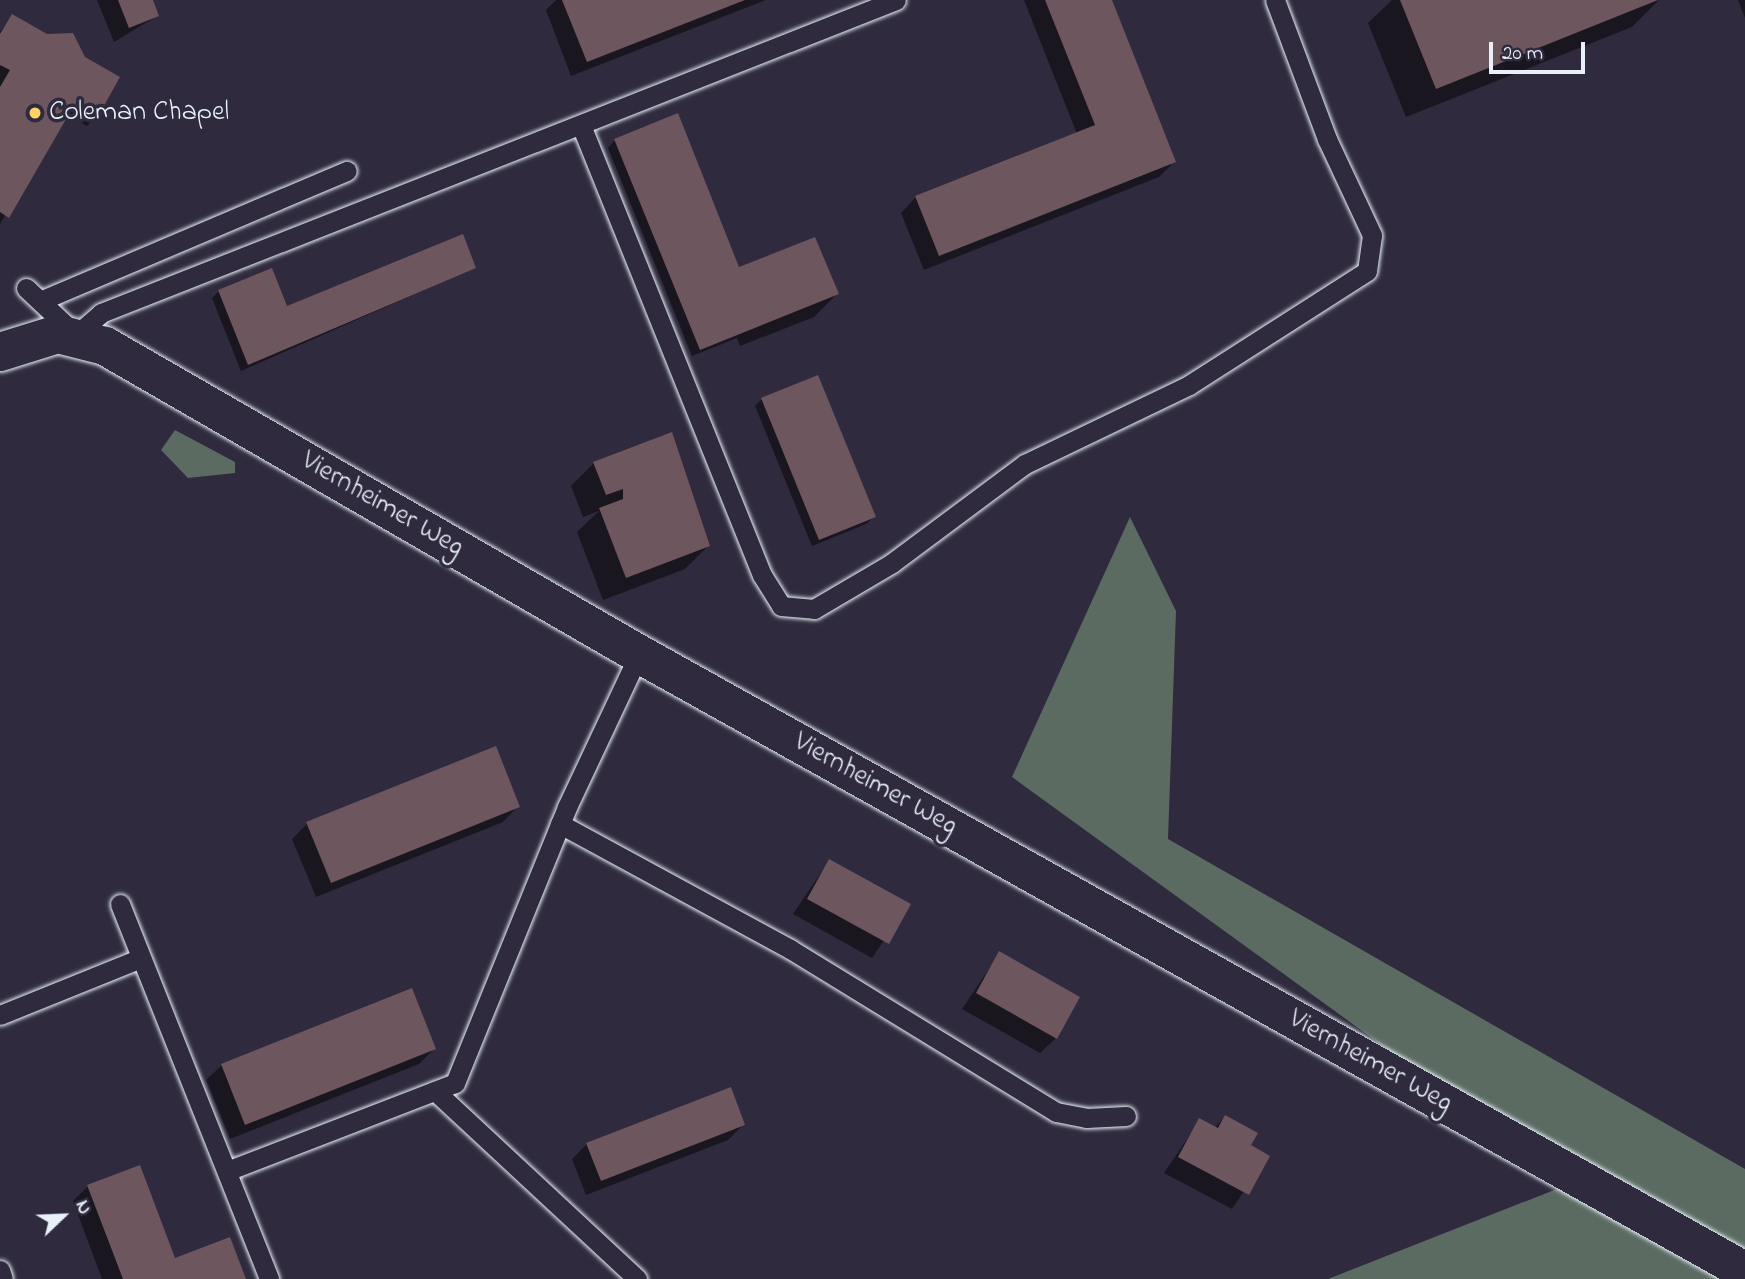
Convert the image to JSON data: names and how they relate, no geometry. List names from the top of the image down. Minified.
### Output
{"streets":{"street":["Viernheimer Weg"]},"places":["Coleman Chapel"],"scale_bar":"20 m","north":"top right"}
